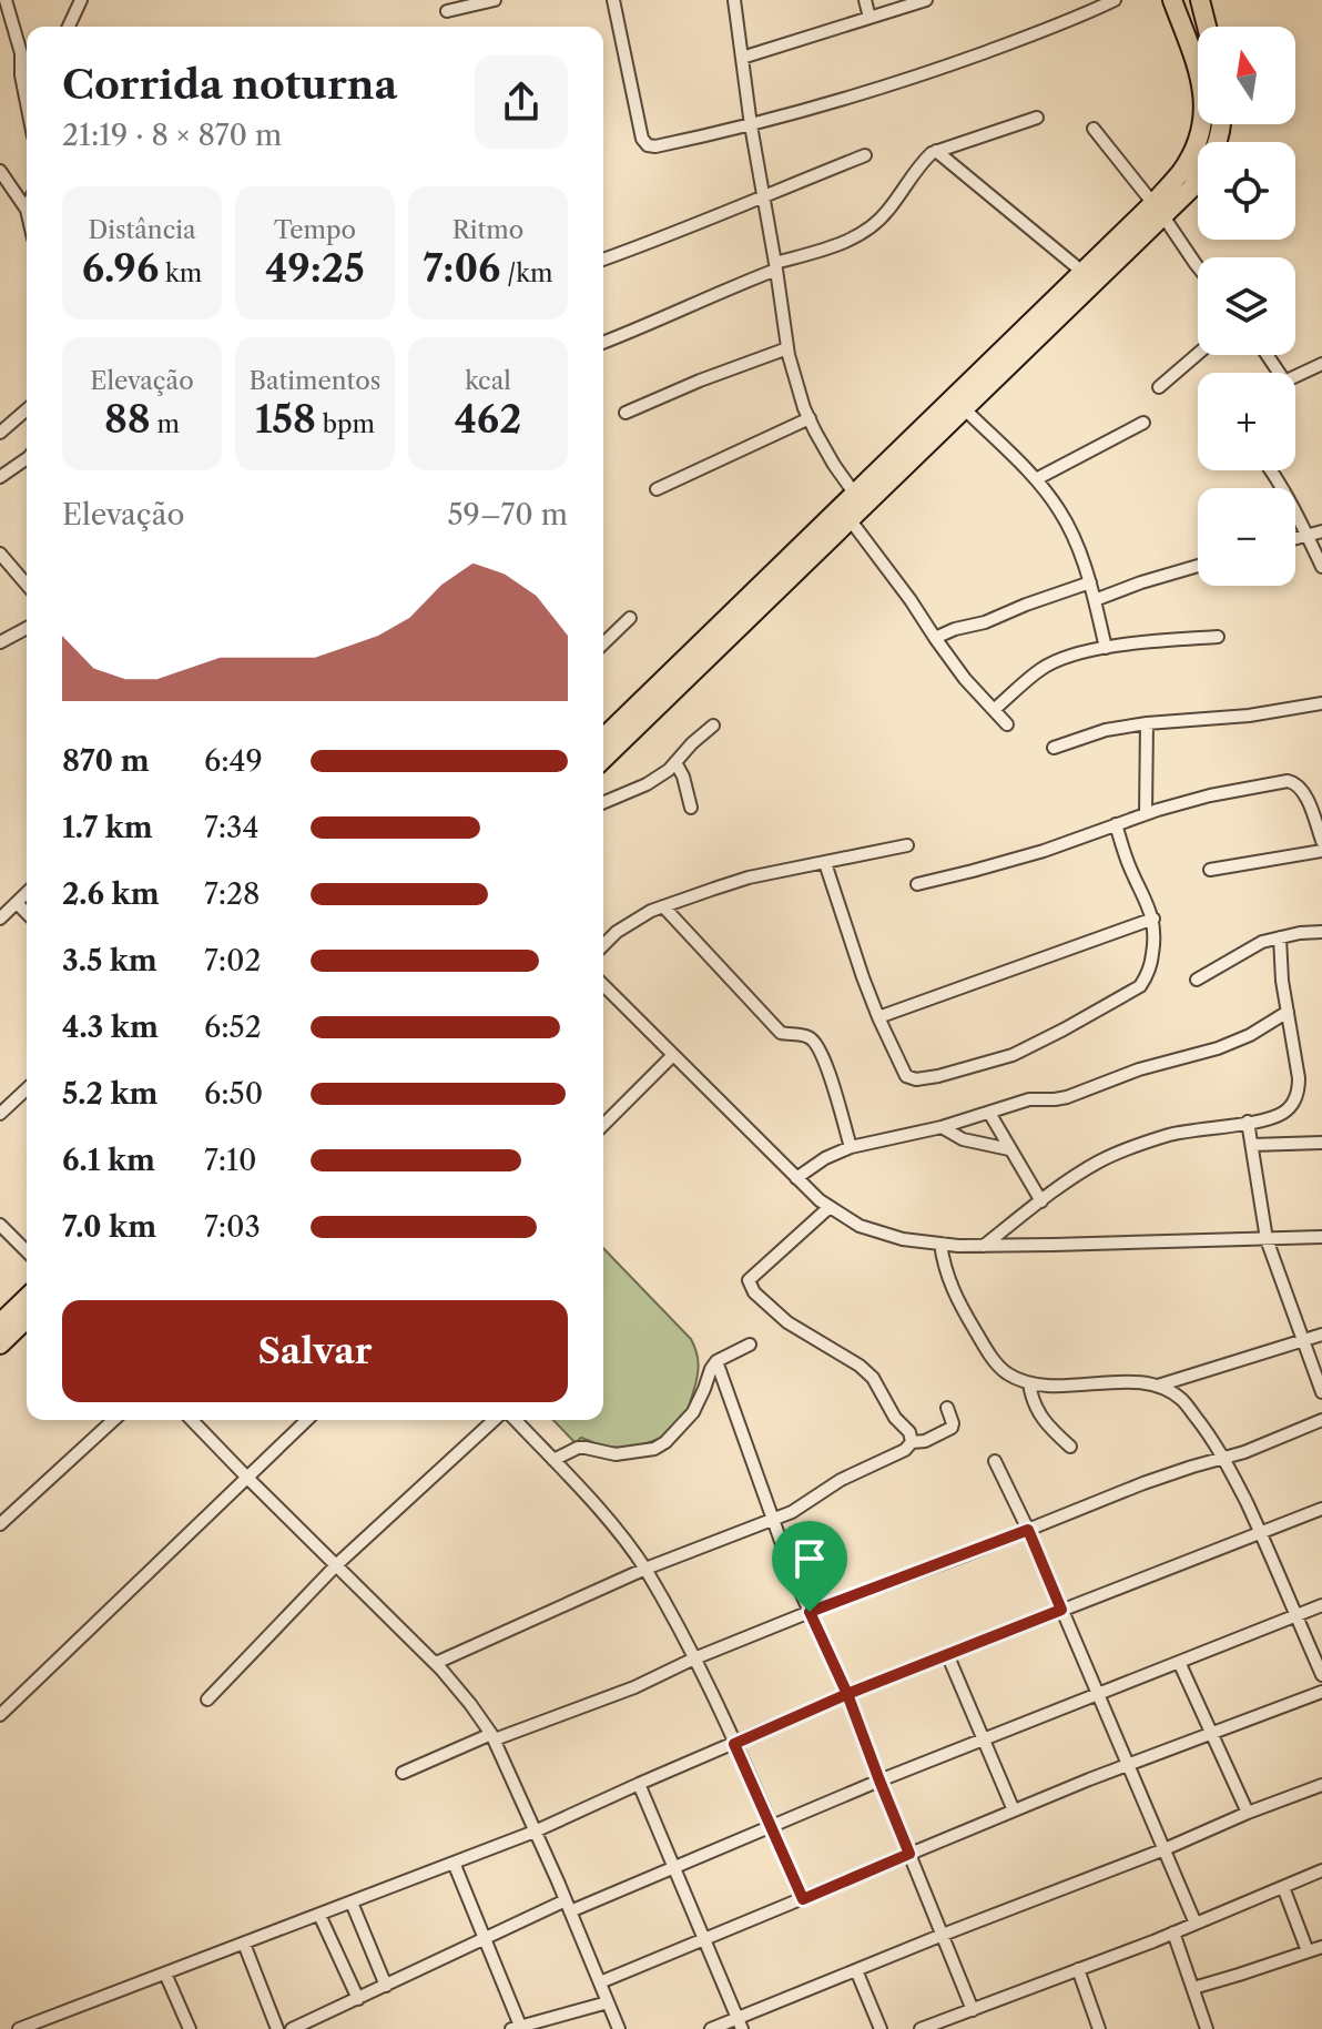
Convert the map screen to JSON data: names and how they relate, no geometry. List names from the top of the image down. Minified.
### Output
{"north":"top","page":{"map_buttons":["+","−"],"heading":["Corrida noturna","21:19 · 8 × 870 m"],"stats":[["Distância","6.96 km"],["Tempo","49:25"],["Ritmo","7:06 /km"],["Elevação","88 m"],["Batimentos","158 bpm"],["kcal","462"]],"chart":["Elevação","59–70 m"],"list":[{"name":"870 m","note":"6:49"},{"name":"1.7 km","note":"7:34"},{"name":"2.6 km","note":"7:28"},{"name":"3.5 km","note":"7:02"},{"name":"4.3 km","note":"6:52"},{"name":"5.2 km","note":"6:50"},{"name":"6.1 km","note":"7:10"},{"name":"7.0 km","note":"7:03"}],"buttons":"Salvar"}}
